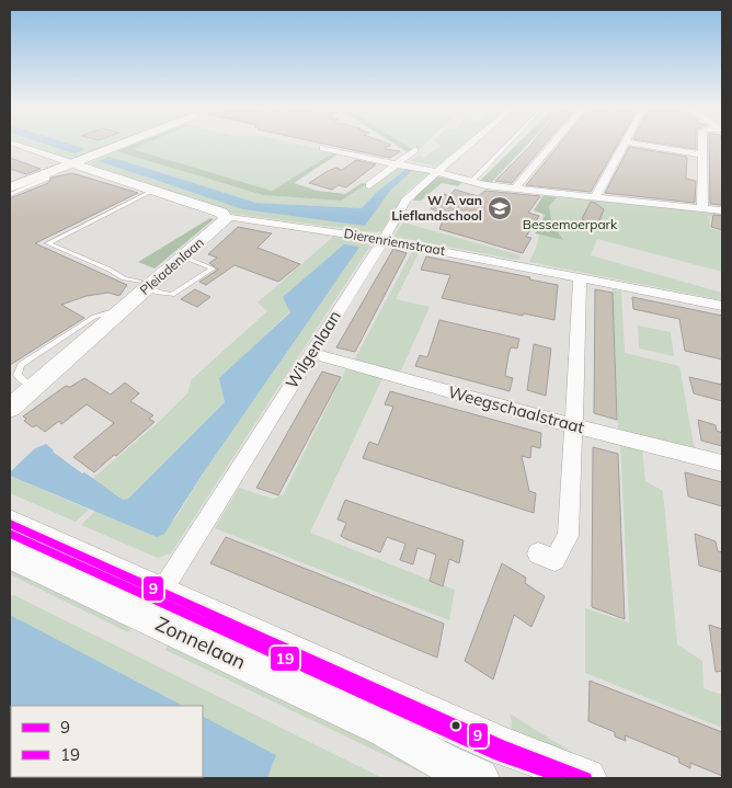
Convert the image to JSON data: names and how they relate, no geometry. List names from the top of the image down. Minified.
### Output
{"streets":{"street":["Dierenriemstraat","Pleiadenlaan","Wilgenlaan","Weegschaalstraat","Zonnelaan"]},"crossings":[["Dierenriemstraat","Pleiadenlaan"],["Dierenriemstraat","Wilgenlaan"],["Wilgenlaan","Weegschaalstraat"],["Wilgenlaan","Zonnelaan"]],"parks":["Bessemoerpark"],"places":{"school or university":["W A van Lieflandschool"]},"lines":["transit line 9","transit line 19"],"legend":["9","19"]}
